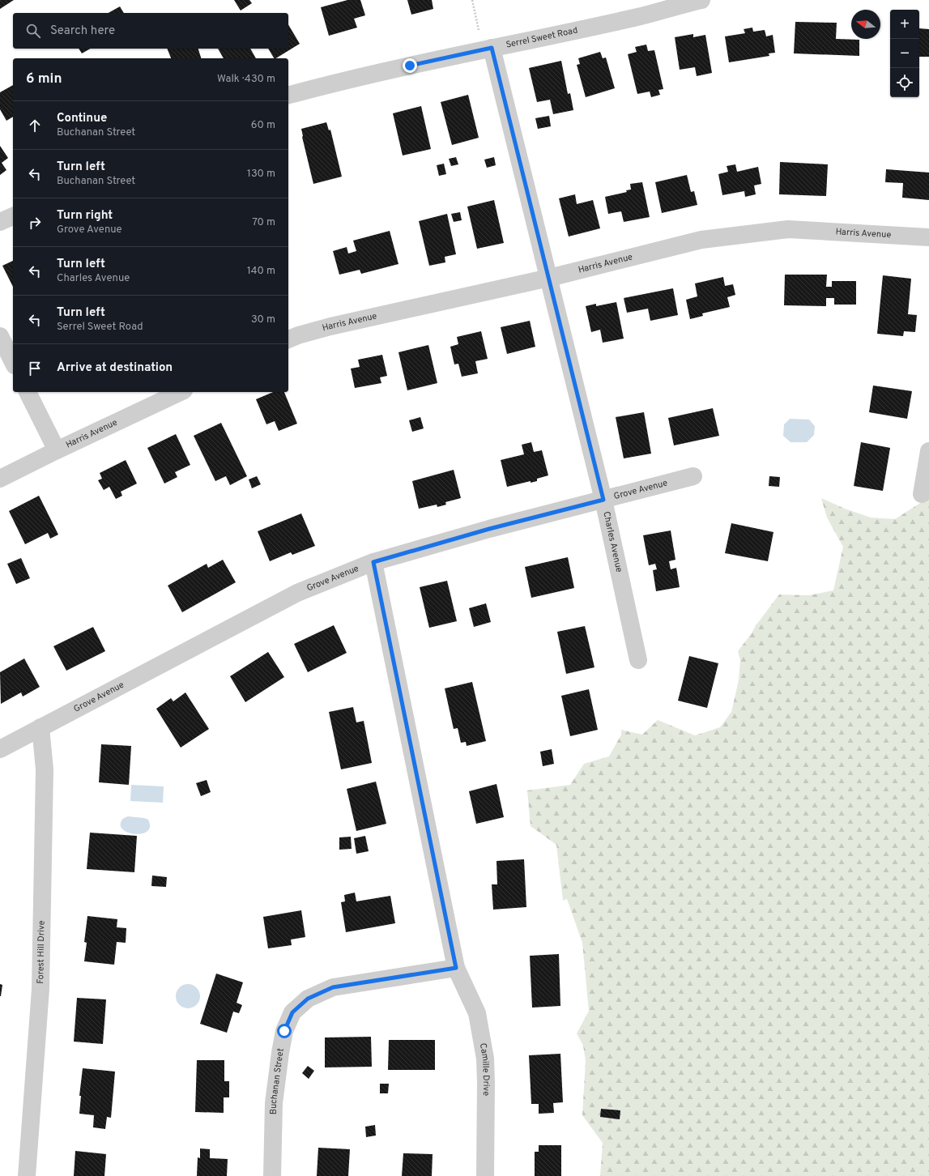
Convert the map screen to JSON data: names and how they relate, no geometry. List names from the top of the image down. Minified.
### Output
{"streets":{"street":["Serrel Sweet Road","Harris Avenue","Grove Avenue","Charles Avenue","Forest Hill Drive","Camille Drive","Buchanan Street"]},"crossings":[["Serrel Sweet Road","Charles Avenue"],["Harris Avenue","Charles Avenue"],["Grove Avenue","Charles Avenue"],["Grove Avenue","Forest Hill Drive"],["Camille Drive","Buchanan Street"]],"north":"left","page":{"map_buttons":["+","−"],"search":"Search here","heading":["6 min","Walk · 430 m"],"list":[["Continue","Buchanan Street","60 m"],["Turn left","Buchanan Street","130 m"],["Turn right","Grove Avenue","70 m"],["Turn left","Charles Avenue","140 m"],["Turn left","Serrel Sweet Road","30 m"],"Arrive at destination"]}}
